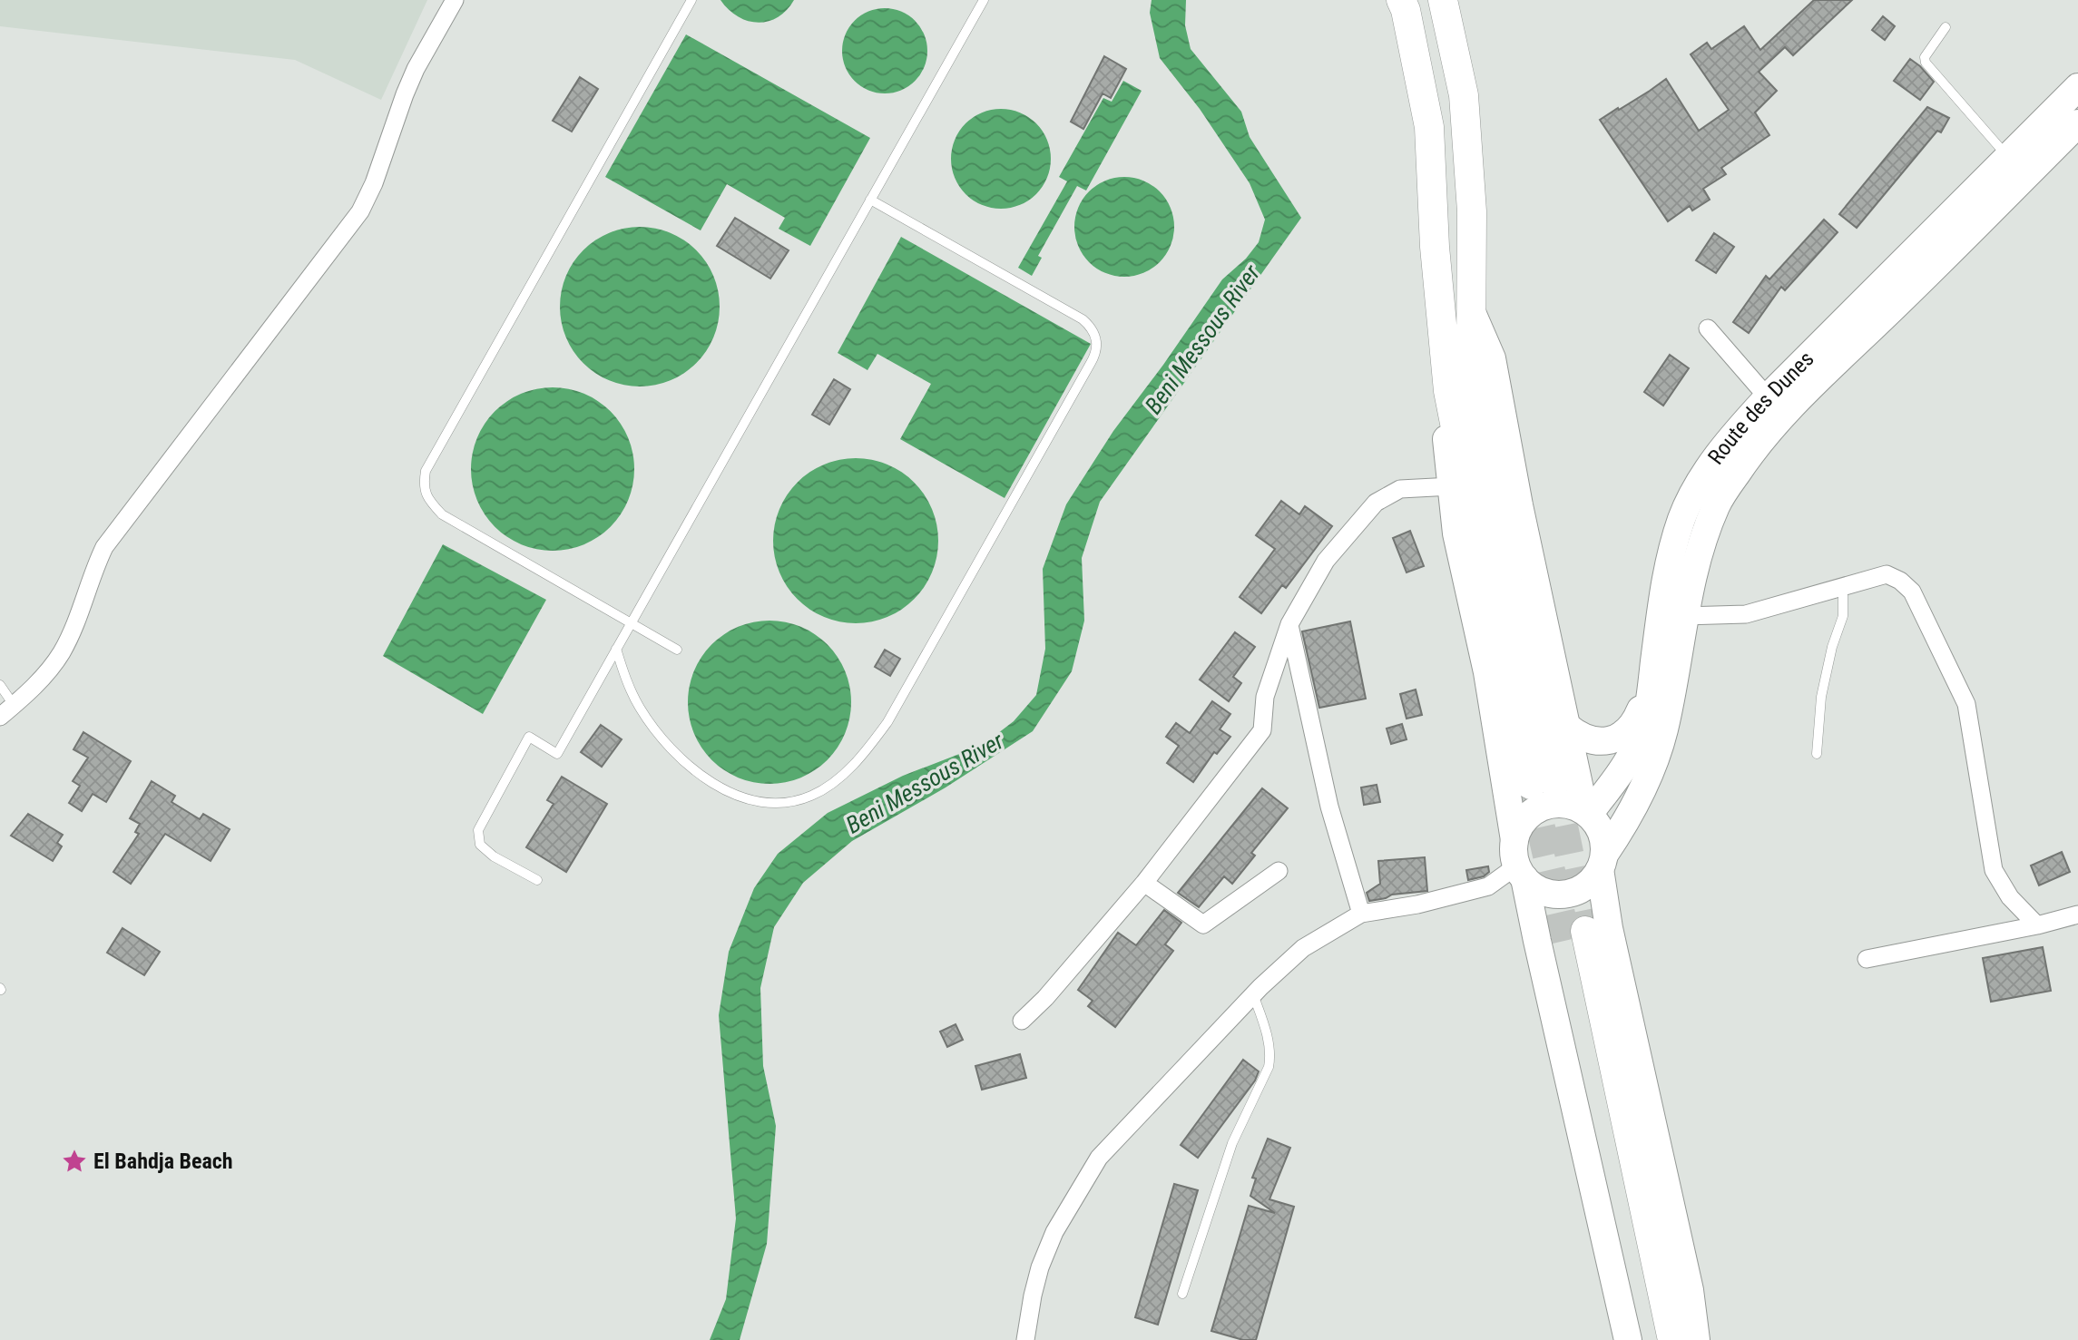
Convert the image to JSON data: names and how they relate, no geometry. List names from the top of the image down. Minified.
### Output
{"streets":{"main road":["Route des Dunes"]},"water":["Beni Messous River"],"places":{"place":["El Bahdja Beach"]}}
